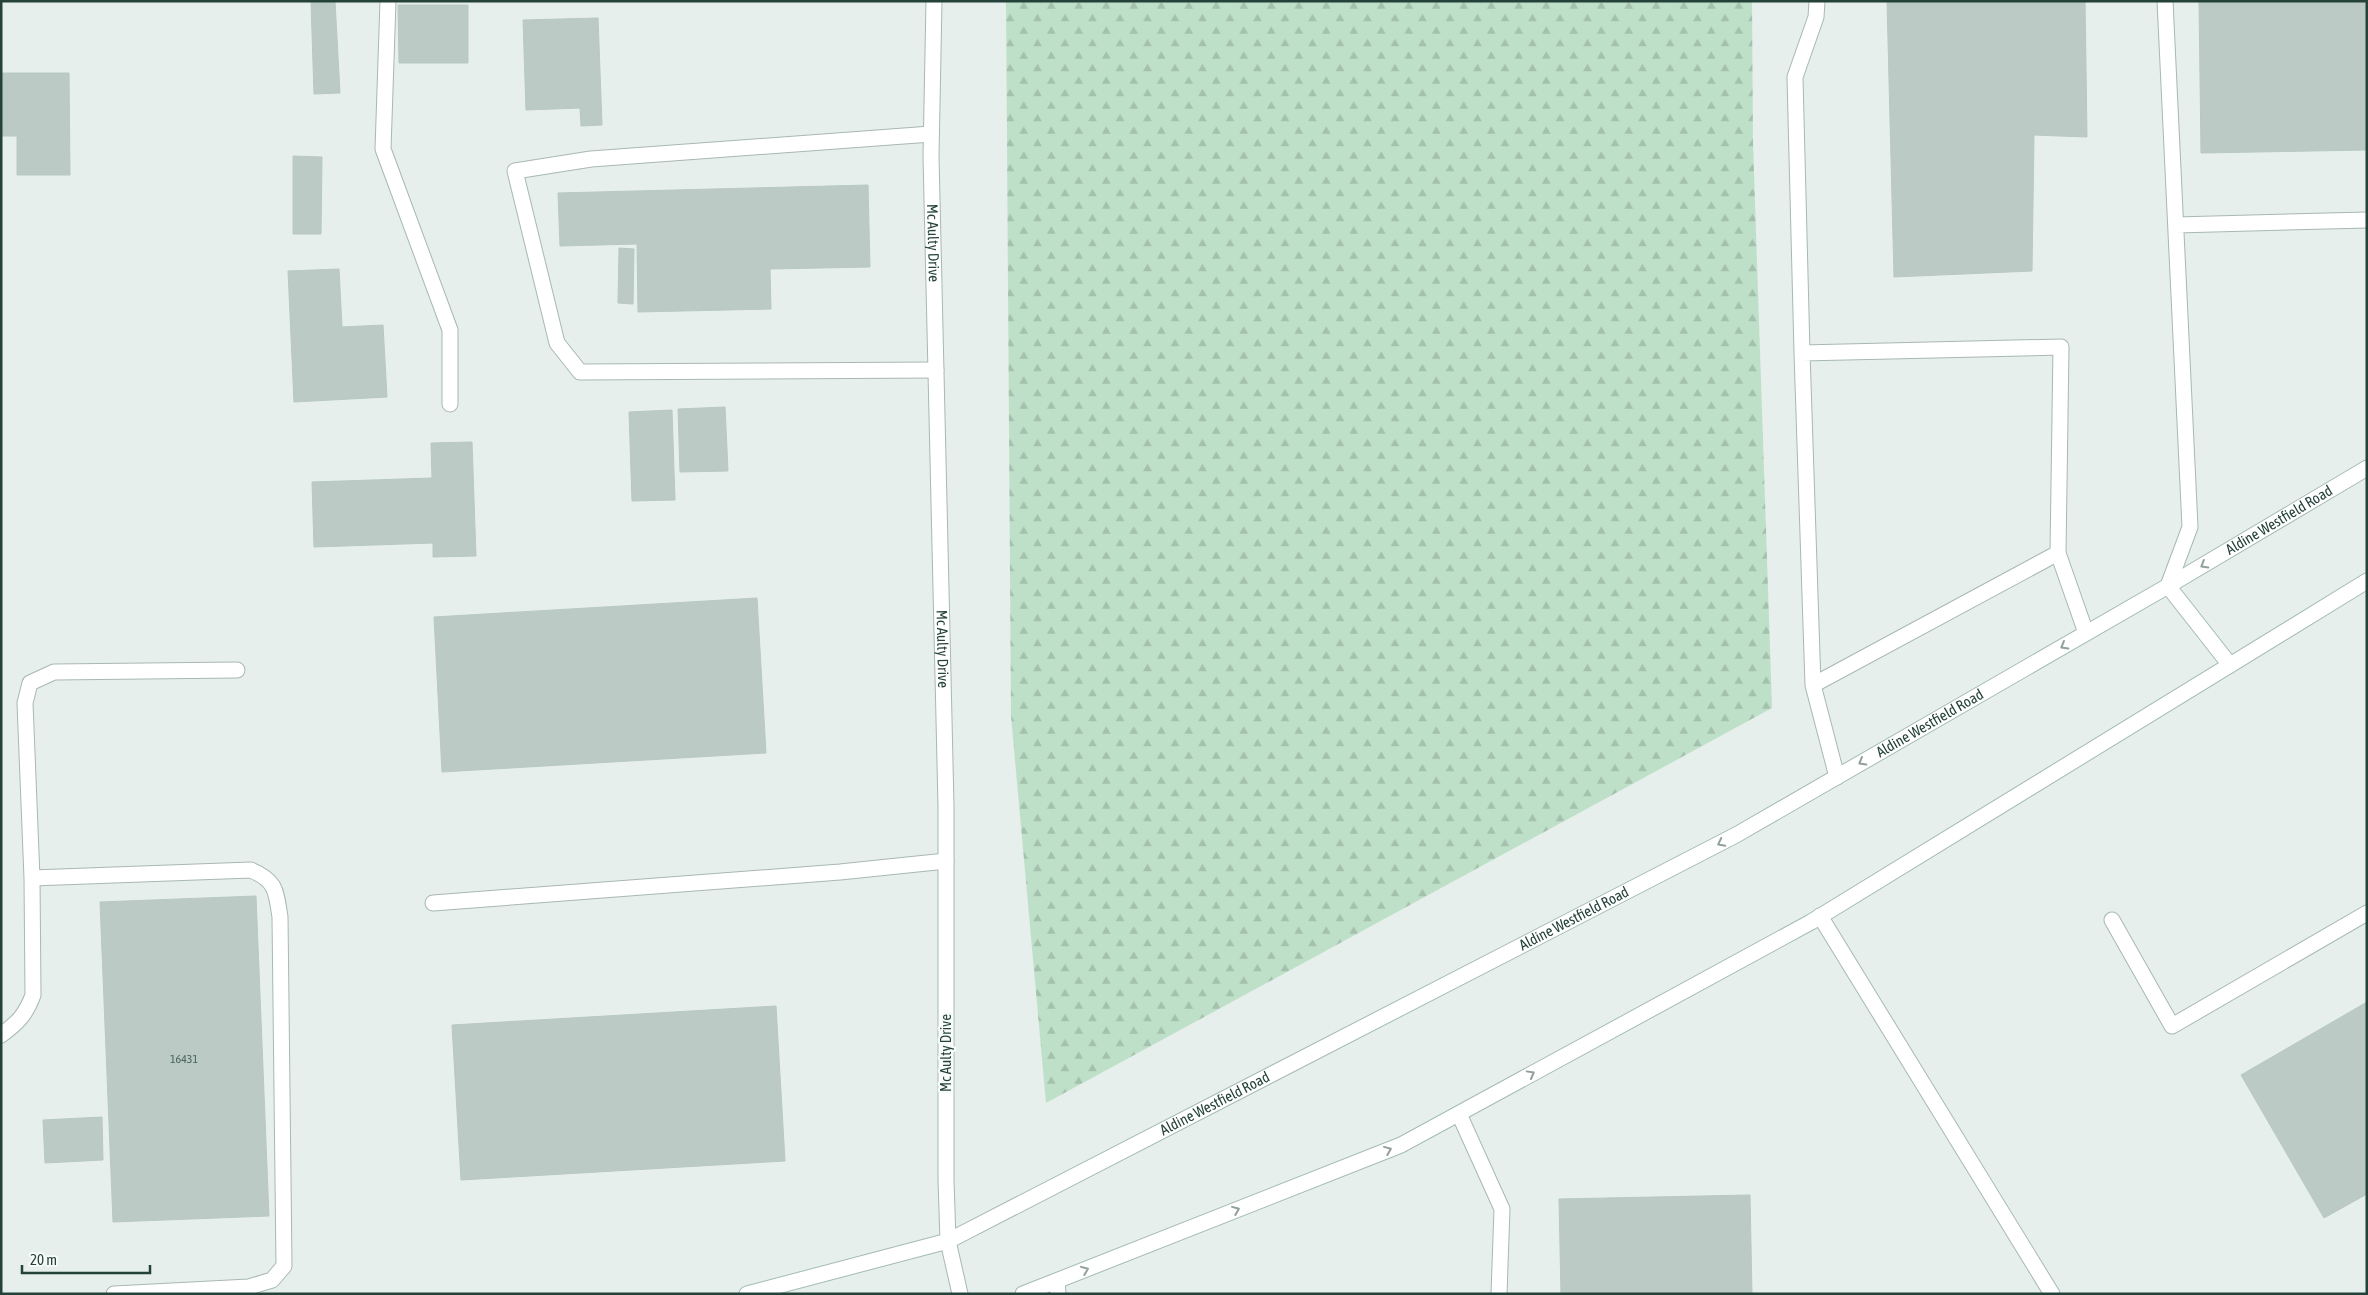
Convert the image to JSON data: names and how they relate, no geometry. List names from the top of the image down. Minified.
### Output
{"streets":{"main road":["Mc Aulty Drive","Aldine Westfield Road"]},"crossings":[["Mc Aulty Drive","Aldine Westfield Road"]],"house_numbers":["16431"],"scale_bar":"20 m"}
